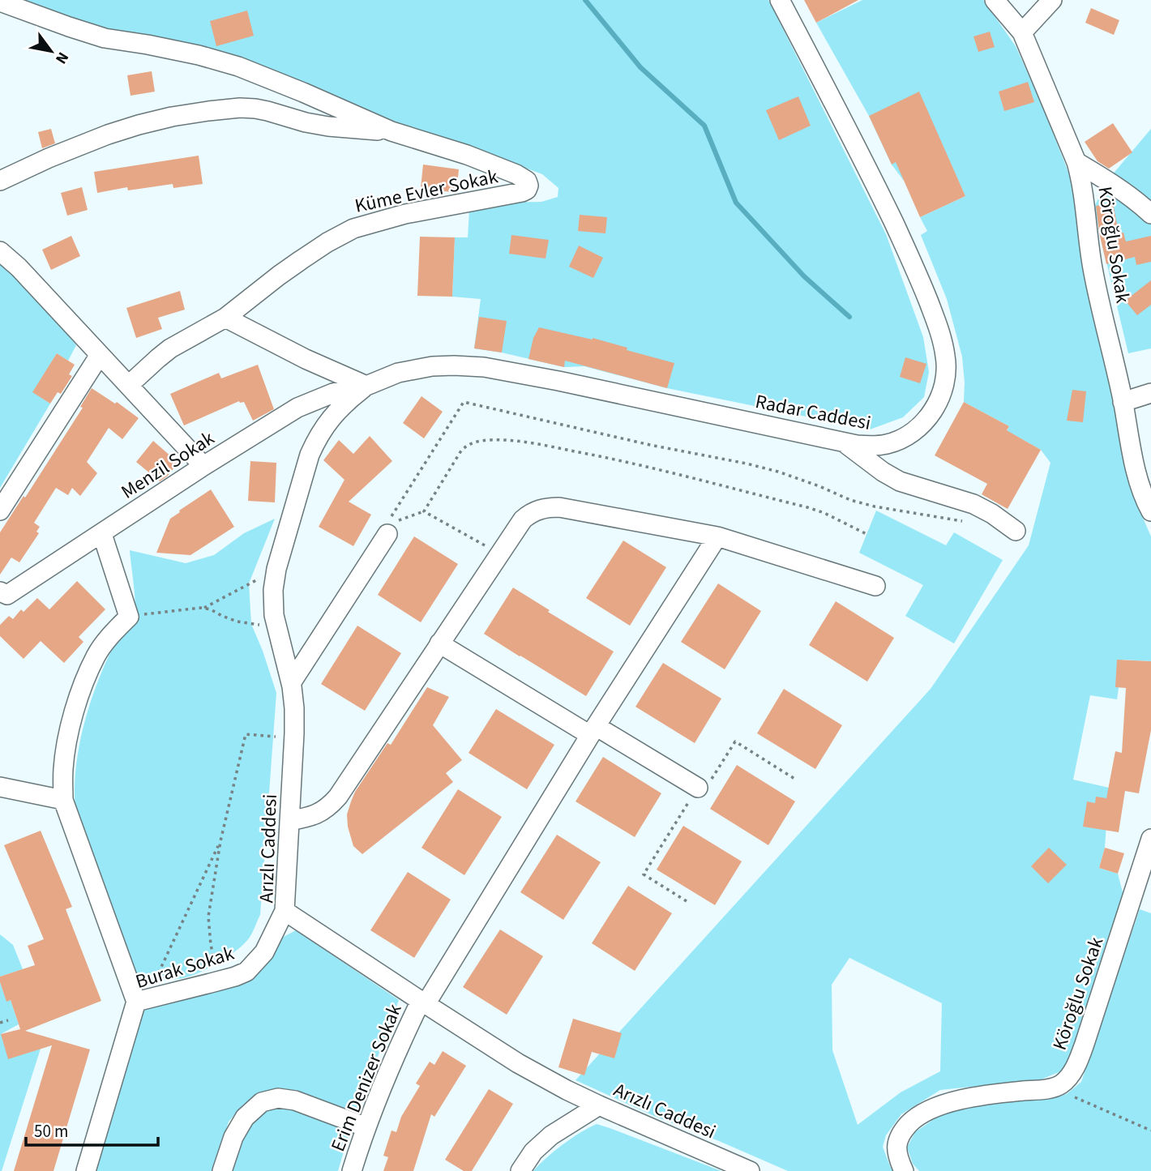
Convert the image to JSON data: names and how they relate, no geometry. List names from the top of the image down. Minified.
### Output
{"streets":{"street":["Küme Evler Sokak","Köroğlu Sokak","Radar Caddesi","Menzil Sokak","Arızlı Caddesi","Burak Sokak","Erim Denizer Sokak"]},"crossings":[["Radar Caddesi","Menzil Sokak"],["Radar Caddesi","Arızlı Caddesi"],["Menzil Sokak","Arızlı Caddesi"],["Arızlı Caddesi","Burak Sokak"],["Arızlı Caddesi","Erim Denizer Sokak"]],"scale_bar":"50 m","north":"bottom right"}
